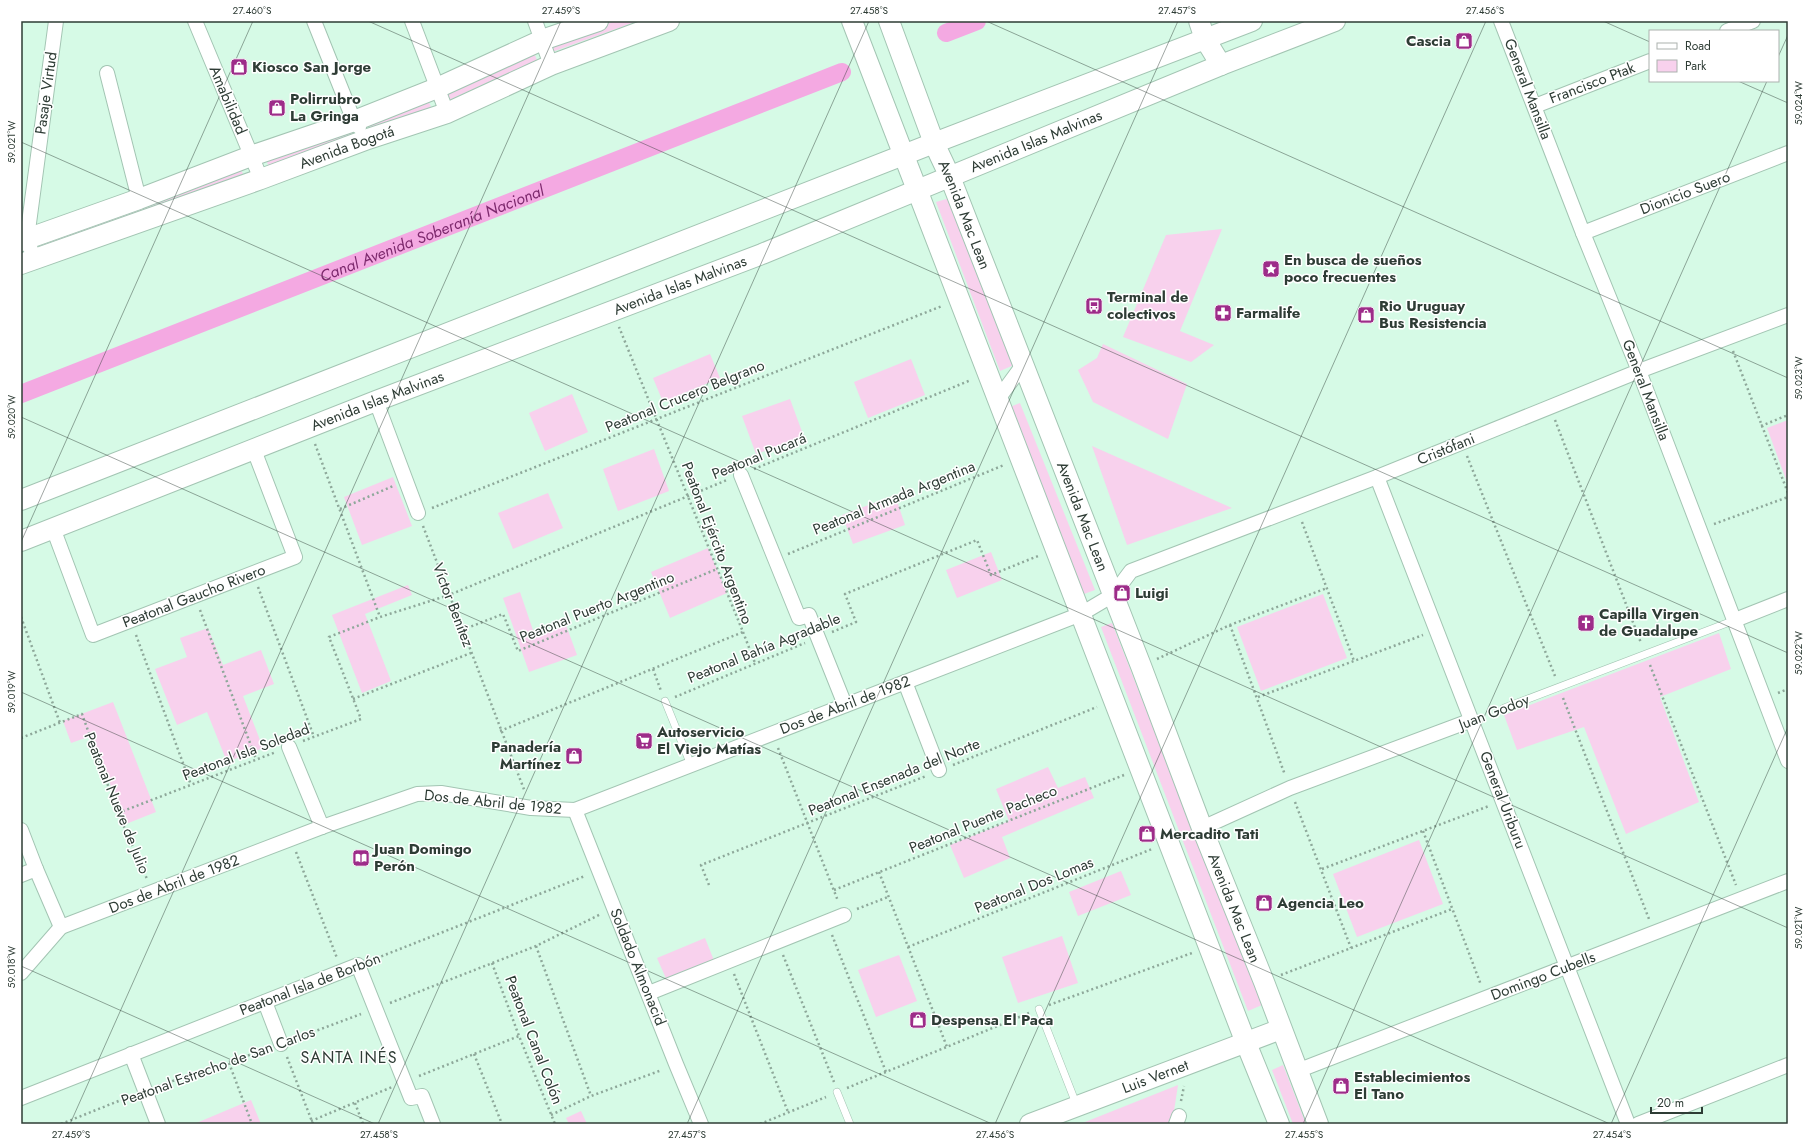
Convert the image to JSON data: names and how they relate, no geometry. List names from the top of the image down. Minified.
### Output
{"streets":{"main road":["Avenida Islas Malvinas","Avenida Bogotá","Avenida Mac Lean","Luis Vernet"],"street":["Francisco Ptak","General Mansilla","Pasaje Virtud","Amabilidad","Dionicio Suero","Cristófani","Peatonal Gaucho Rivero","Dos de Abril de 1982","Juan Godoy","General Uriburu","Soldado Almonacid","Domingo Cubells","Peatonal Isla de Borbón"],"path":["Peatonal Crucero Belgrano","Peatonal Pucará","Peatonal Armada Argentina","Peatonal Ejército Argentino","Víctor Benítez","Peatonal Puerto Argentino","Peatonal Bahía Agradable","Peatonal Isla Soledad","Peatonal Ensenada del Norte","Peatonal Nueve de Julio","Peatonal Puente Pacheco","Peatonal Dos Lomas","Peatonal Canal Colón","Peatonal Estrecho de San Carlos"]},"crossings":[["Francisco Ptak","General Mansilla"],["General Mansilla","Dionicio Suero"],["General Mansilla","Cristófani"],["General Mansilla","Juan Godoy"],["Pasaje Virtud","Avenida Bogotá"],["Amabilidad","Avenida Bogotá"],["Avenida Islas Malvinas","Avenida Mac Lean"],["Avenida Islas Malvinas","Peatonal Ejército Argentino"],["Avenida Islas Malvinas","Peatonal Gaucho Rivero"],["Avenida Mac Lean","Cristófani"],["Avenida Mac Lean","Dos de Abril de 1982"],["Avenida Mac Lean","Juan Godoy"],["Avenida Mac Lean","Domingo Cubells"],["Avenida Mac Lean","Luis Vernet"],["Peatonal Crucero Belgrano","Peatonal Ejército Argentino"],["Peatonal Crucero Belgrano","Víctor Benítez"],["Cristófani","Dos de Abril de 1982"],["Cristófani","General Uriburu"],["Peatonal Pucará","Peatonal Ejército Argentino"],["Peatonal Pucará","Víctor Benítez"],["Peatonal Pucará","Peatonal Isla Soledad"],["Peatonal Ejército Argentino","Víctor Benítez"],["Peatonal Ejército Argentino","Peatonal Puerto Argentino"],["Víctor Benítez","Peatonal Puerto Argentino"],["Víctor Benítez","Dos de Abril de 1982"],["Dos de Abril de 1982","Peatonal Nueve de Julio"],["Dos de Abril de 1982","Soldado Almonacid"],["Juan Godoy","General Uriburu"],["Peatonal Isla Soledad","Peatonal Nueve de Julio"],["General Uriburu","Domingo Cubells"],["Soldado Almonacid","Peatonal Isla de Borbón"],["Soldado Almonacid","Peatonal Estrecho de San Carlos"],["Peatonal Canal Colón","Peatonal Estrecho de San Carlos"]],"districts":["SANTA INÉS"],"water":["Canal Avenida Soberanía Nacional"],"places":{"shop":["Cascia","Kiosco San Jorge","Polirrubro La Gringa","Rio Uruguay Bus Resistencia","Luigi","Panadería Martínez","Mercadito Tati","Agencia Leo","Despensa El Paca","Establecimientos El Tano"],"place":["En busca de sueños poco frecuentes"],"bus stop":["Terminal de colectivos"],"pharmacy":["Farmalife"],"church":["Capilla Virgen de Guadalupe"],"supermarket":["Autoservicio El Viejo Matías"],"library":["Juan Domingo Perón"]},"legend":["Road","Park"],"scale_bar":"20 m","coordinates":["27.460°S","27.459°S","27.458°S","27.457°S","27.456°S","59.024°W","59.021°W","59.023°W","59.020°W","59.022°W","59.019°W","59.018°W","27.455°S","27.454°S"]}
